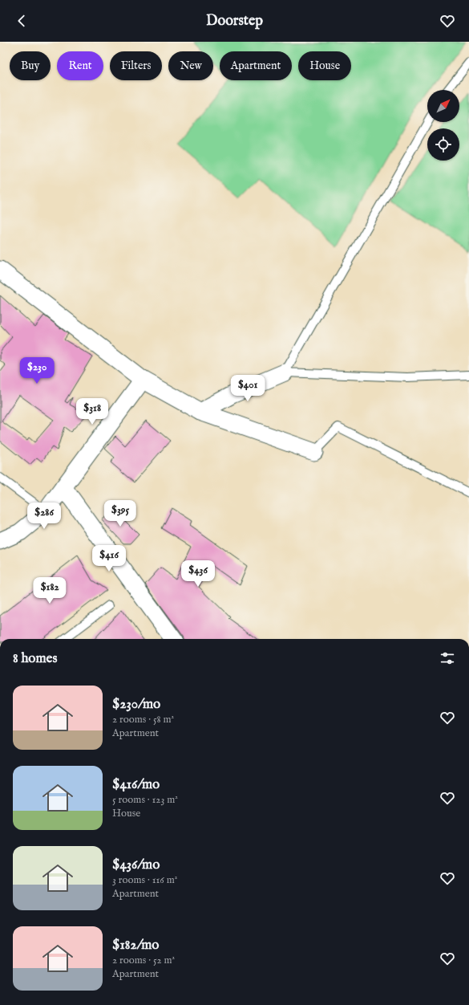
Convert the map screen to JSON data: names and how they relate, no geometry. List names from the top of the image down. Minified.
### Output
{"north":"top right","page":{"header":"Doorstep","chip":["Buy","Rent","Filters","New","Apartment","House"],"price":["$230","$401","$318","$395","$286","$416","$436","$182"],"heading":"8 homes","list":[{"name":"$230/mo","note":"2 rooms · 58 m² · Apartment"},{"name":"$416/mo","note":"5 rooms · 123 m² · House"},{"name":"$436/mo","note":"3 rooms · 116 m² · Apartment"},{"name":"$182/mo","note":"2 rooms · 52 m² · Apartment"}]}}
